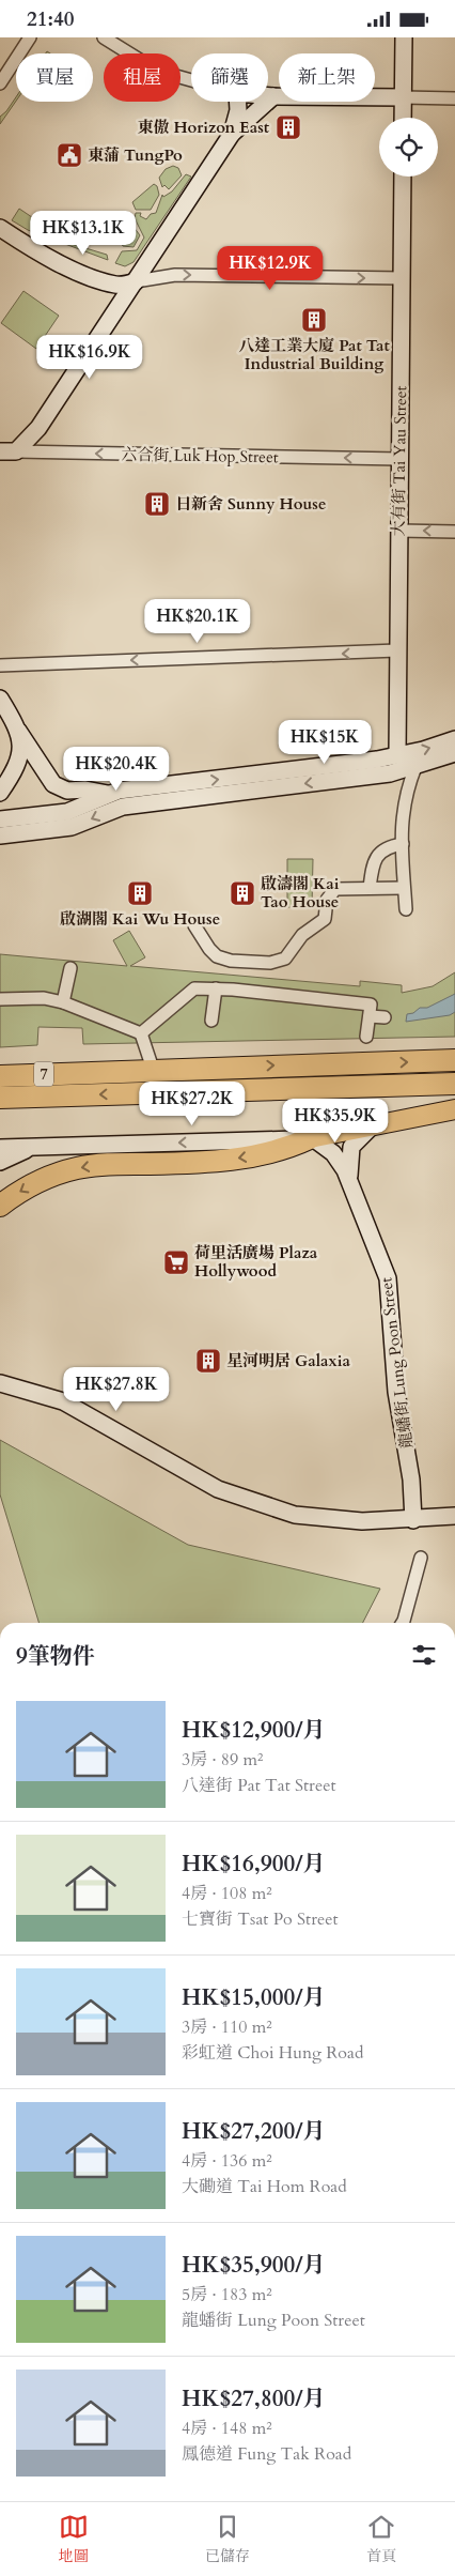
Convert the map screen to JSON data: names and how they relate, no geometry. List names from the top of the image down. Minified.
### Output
{"streets":{"highway":["7"],"main road":["大有街 Tai Yau Street","龍蟠街 Lung Poon Street"],"street":["六合街 Luk Hop Street"]},"crossings":[["六合街 Luk Hop Street","大有街 Tai Yau Street"]],"one_way":["六合街 Luk Hop Street"],"places":{"building":["東傲 Horizon East","八達工業大廈 Pat Tat Industrial Building","日新舍 Sunny House","啟湖閣 Kai Wu House","啟濤閣 Kai Tao House","星河明居 Galaxia"],"public building":["東蒲 TungPo"],"supermarket":["荷里活廣場 Plaza Hollywood"]},"page":{"status":"21:40","chip":["買屋","租屋","篩選","新上架"],"price":["HK$13.1K","HK$12.9K","HK$16.9K","HK$20.1K","HK$15K","HK$20.4K","HK$27.2K","HK$35.9K","HK$27.8K"],"heading":"9筆物件","list":[{"name":"HK$12,900/月","note":"3房 · 89 m² · 八達街 Pat Tat Street"},{"name":"HK$16,900/月","note":"4房 · 108 m² · 七寶街 Tsat Po Street"},{"name":"HK$15,000/月","note":"3房 · 110 m² · 彩虹道 Choi Hung Road"},{"name":"HK$27,200/月","note":"4房 · 136 m² · 大磡道 Tai Hom Road"},{"name":"HK$35,900/月","note":"5房 · 183 m² · 龍蟠街 Lung Poon Street"},{"name":"HK$27,800/月","note":"4房 · 148 m² · 鳳德道 Fung Tak Road"}],"tabs":["地圖","已儲存","首頁"]}}
